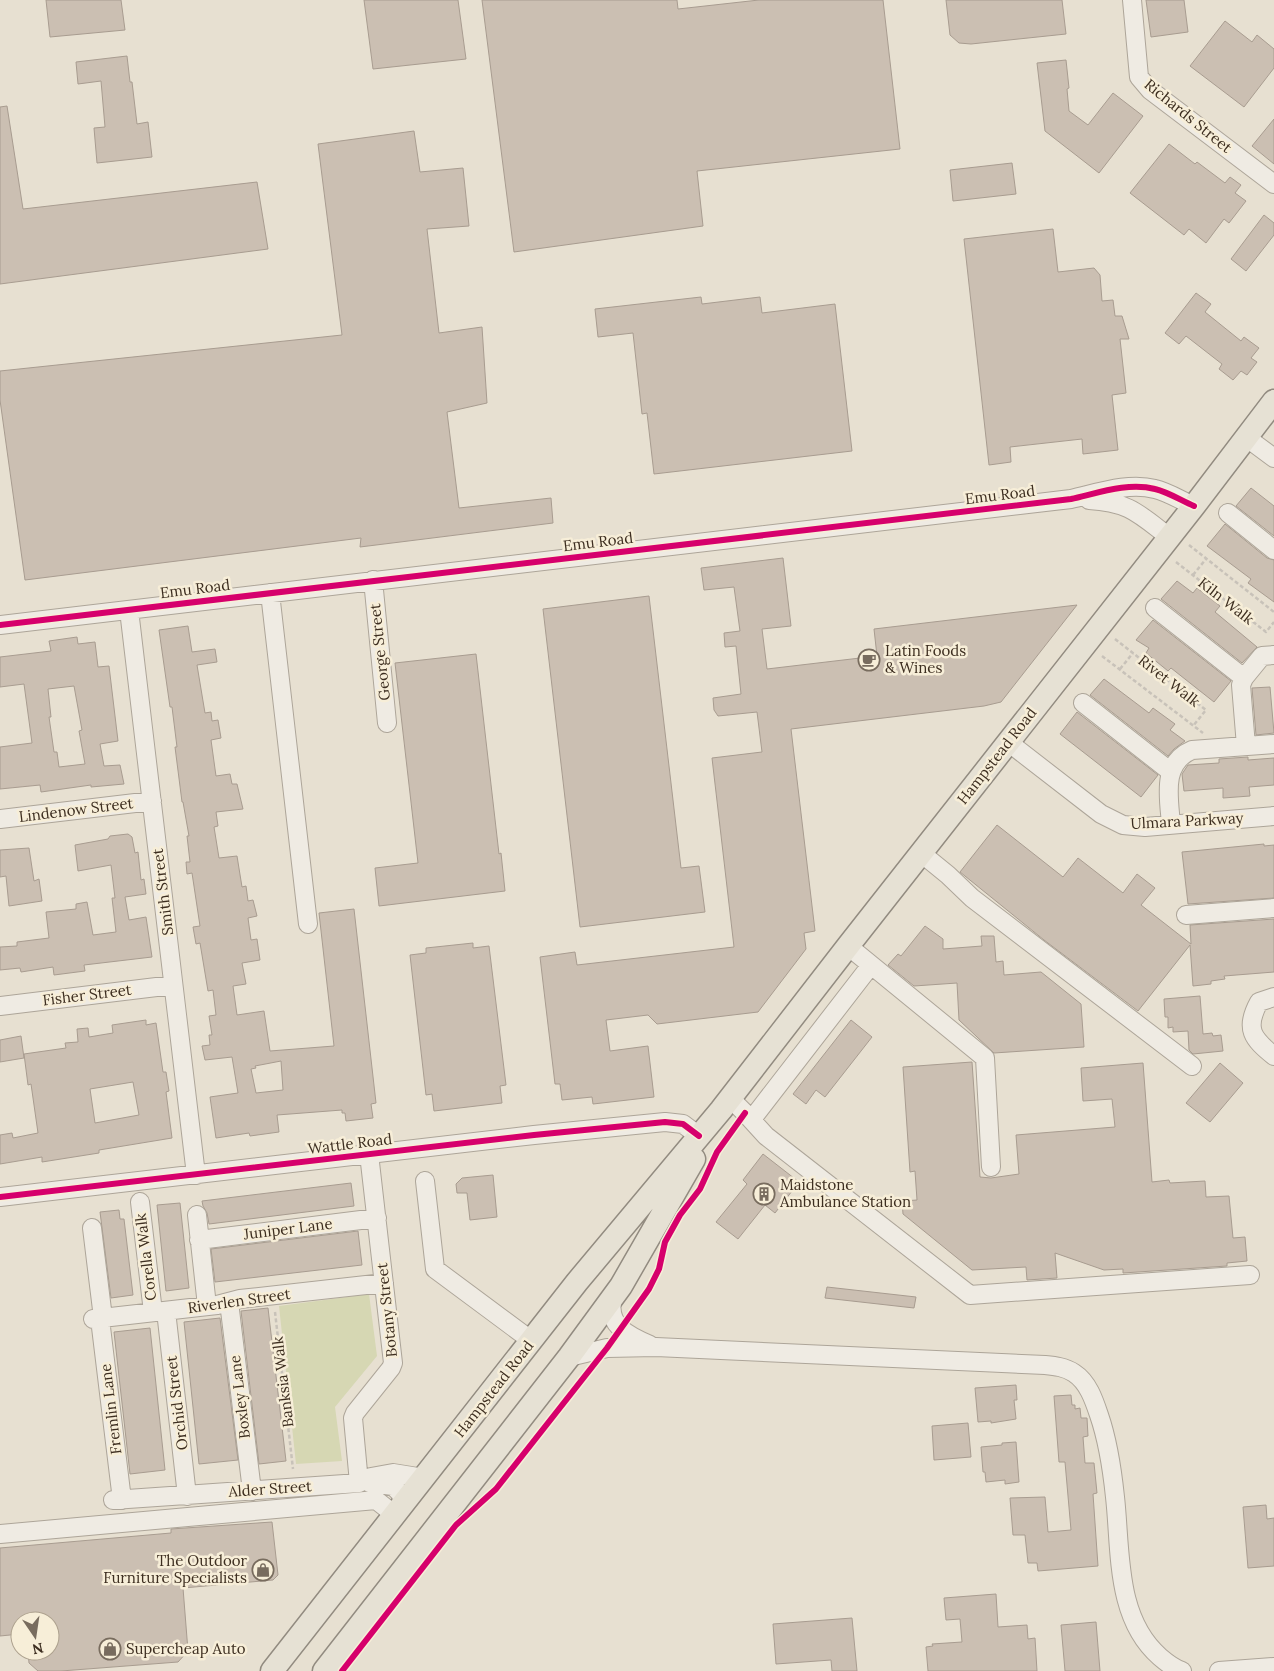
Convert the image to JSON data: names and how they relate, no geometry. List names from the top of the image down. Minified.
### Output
{"streets":{"main road":["Hampstead Road"],"street":["Richards Street","Emu Road","George Street","Lindenow Street","Ulmara Parkway","Smith Street","Fisher Street","Wattle Road","Juniper Lane","Corella Walk","Riverlen Street","Botany Street","Boxley Lane","Orchid Street","Fremlin Lane","Alder Street"],"path":["Kiln Walk","Rivet Walk","Banksia Walk"]},"crossings":[["Emu Road","Kiln Walk"],["Emu Road","George Street"],["Emu Road","Hampstead Road"],["Emu Road","Smith Street"],["Kiln Walk","Hampstead Road"],["Hampstead Road","Ulmara Parkway"],["Hampstead Road","Wattle Road"],["Hampstead Road","Alder Street"],["Lindenow Street","Smith Street"],["Smith Street","Fisher Street"],["Smith Street","Wattle Road"],["Wattle Road","Botany Street"],["Juniper Lane","Botany Street"],["Corella Walk","Riverlen Street"],["Corella Walk","Orchid Street"],["Riverlen Street","Botany Street"],["Riverlen Street","Banksia Walk"],["Riverlen Street","Boxley Lane"],["Riverlen Street","Orchid Street"],["Riverlen Street","Fremlin Lane"],["Botany Street","Alder Street"],["Boxley Lane","Alder Street"],["Orchid Street","Alder Street"],["Fremlin Lane","Alder Street"]],"places":{"cafe":["Latin Foods & Wines"],"building":["Maidstone Ambulance Station"],"shop":["The Outdoor Furniture Specialists","Supercheap Auto"]},"north":"bottom"}
